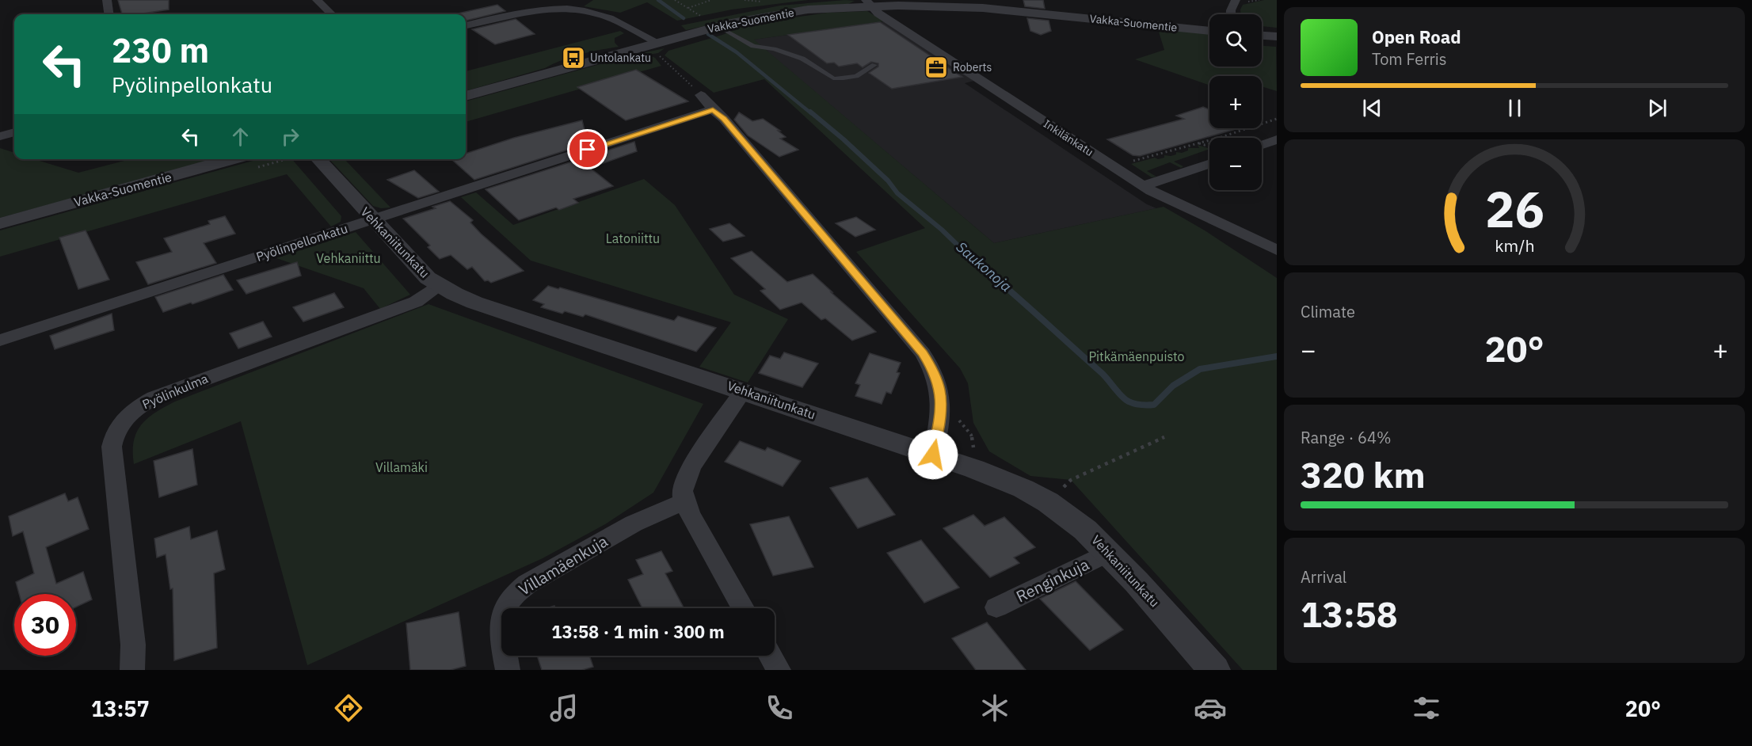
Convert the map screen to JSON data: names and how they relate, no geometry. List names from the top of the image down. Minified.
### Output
{"streets":{"street":["Vakka-Suomentie","Inkilänkatu","Pyölinpellonkatu","Vehkaniitunkatu","Pyölinkulma","Villamäenkuja","Renginkuja"]},"crossings":[["Vakka-Suomentie","Inkilänkatu"],["Pyölinpellonkatu","Vehkaniitunkatu"],["Vehkaniitunkatu","Pyölinkulma"],["Vehkaniitunkatu","Renginkuja"]],"water":["Saukonoja"],"parks":["Latoniittu","Vehkaniittu","Pitkämäenpuisto","Villamäki"],"places":{"bus stop":["Untolankatu"],"office":["Roberts"]},"page":{"map_buttons":["+","−"],"turn":["230 m","Pyölinpellonkatu"],"song":["Open Road","Tom Ferris"],"tile":["Climate",["Range · 64%","320 km"],["Arrival","13:58"]],"heat":["−","20°","+"],"limit":"30","trip":"13:58 · 1 min · 300 m","tabs":["13:57","20°"],"gauge":["26","km/h"]}}
